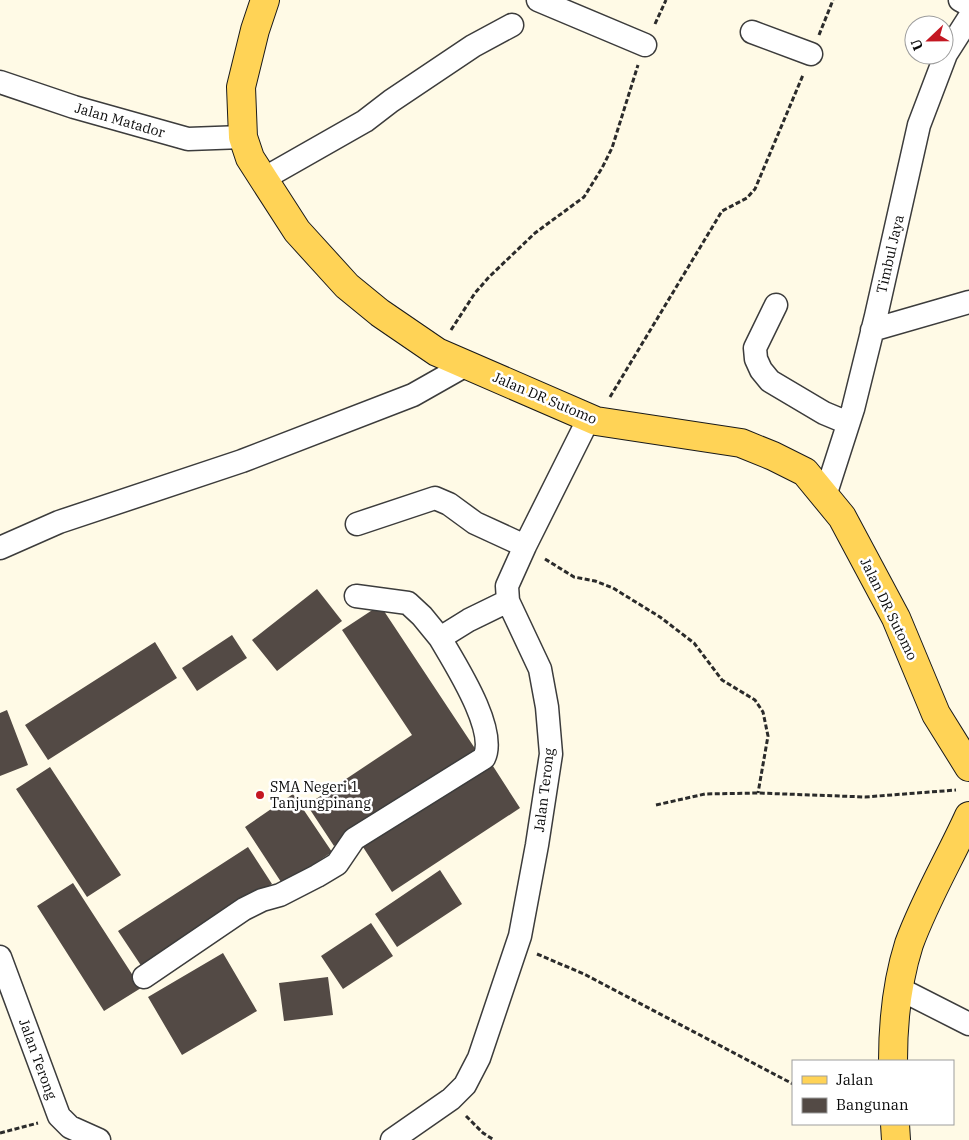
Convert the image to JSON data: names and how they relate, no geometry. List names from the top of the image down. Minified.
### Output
{"streets":{"main road":["Jalan DR Sutomo"],"street":["Jalan Matador","Timbul Jaya","Jalan Terong"]},"crossings":[["Jalan Matador","Jalan DR Sutomo"],["Timbul Jaya","Jalan DR Sutomo"]],"places":["SMA Negeri 1 Tanjungpinang"],"legend":["Jalan","Bangunan"],"north":"left"}
